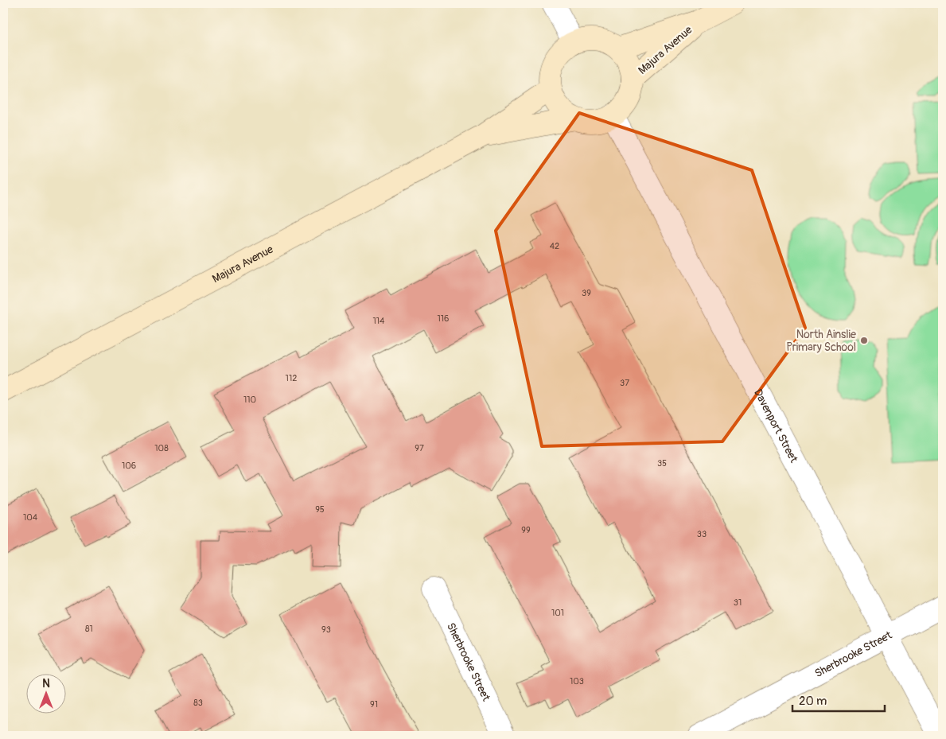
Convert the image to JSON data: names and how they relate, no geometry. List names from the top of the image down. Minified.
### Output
{"streets":{"main road":["Majura Avenue"],"street":["Davenport Street","Sherbrooke Street"]},"crossings":[["Majura Avenue","Davenport Street"],["Davenport Street","Sherbrooke Street"]],"places":["North Ainslie Primary School"],"house_numbers":["42","39","116","114","112","37","110","108","97","35","106","95","104","99","33","31","101","81","93","103","83","91"],"scale_bar":"20 m","north":"top"}
